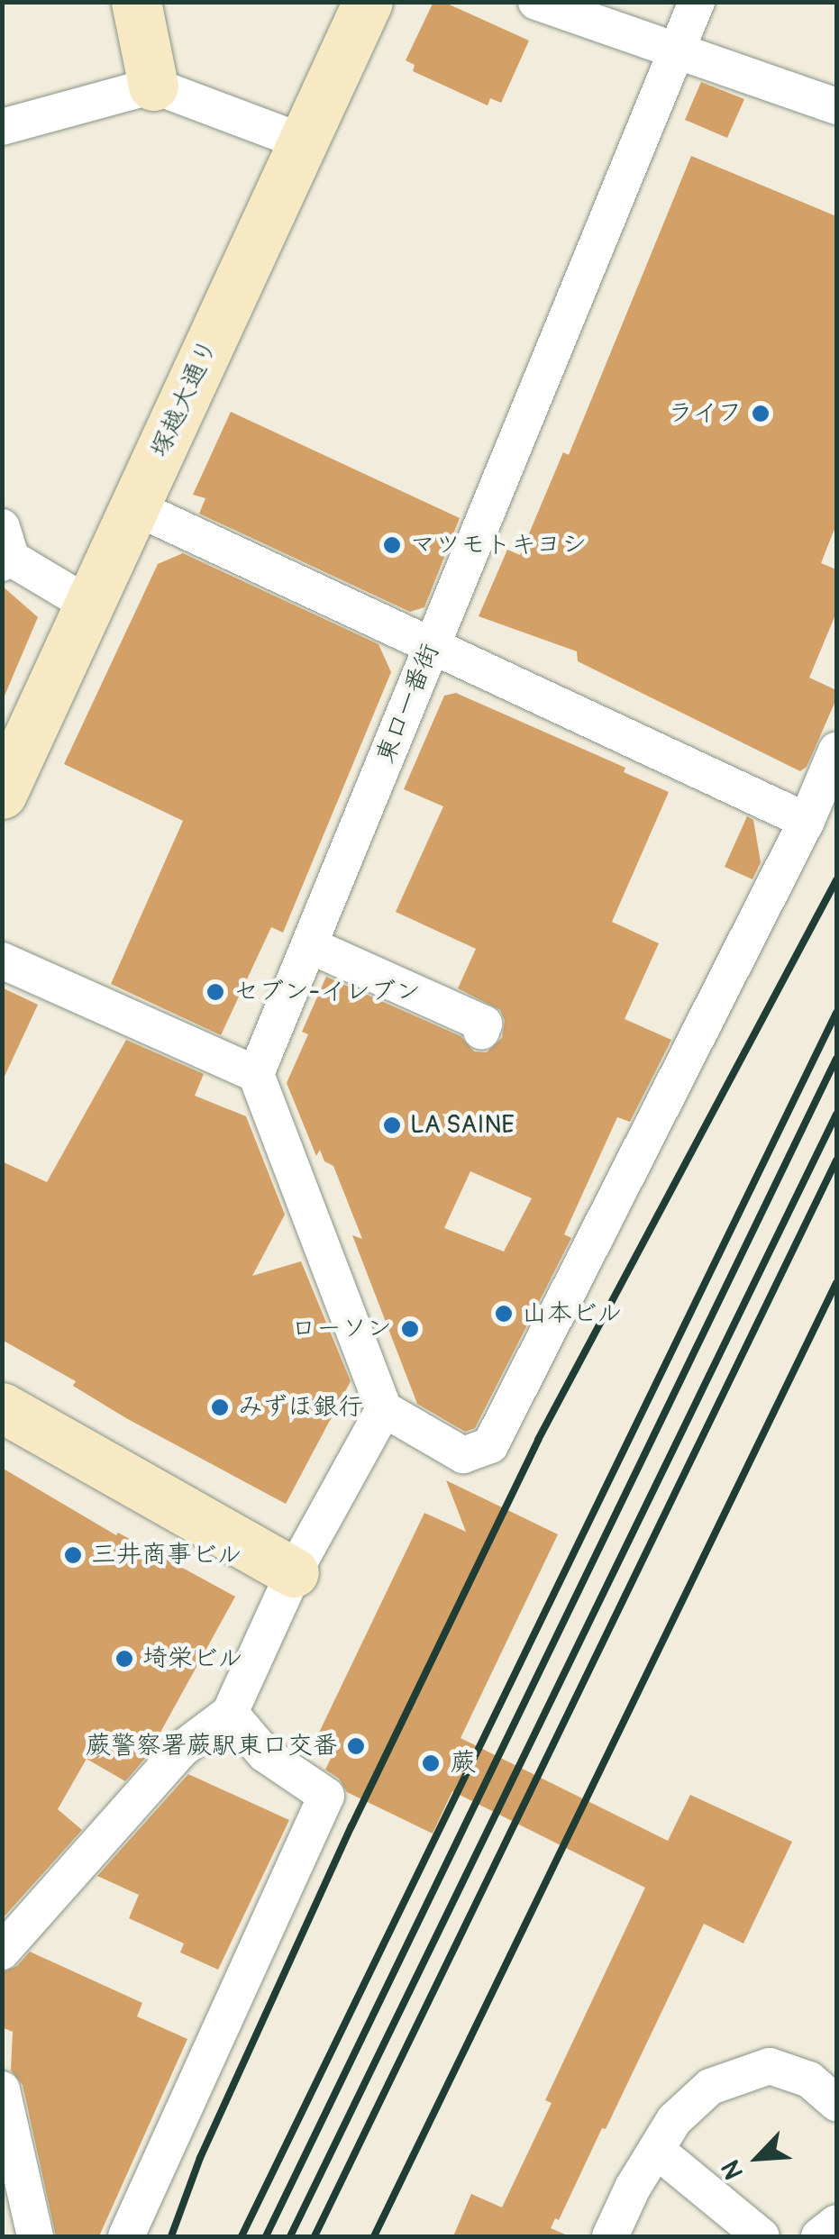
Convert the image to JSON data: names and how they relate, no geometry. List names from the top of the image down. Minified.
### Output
{"streets":{"street":["塚越大通り","東口一番街"]},"places":["ライフ","マツモトキヨシ","セブン-イレブン","LA SAINE","山本ビル","ローソン","みずほ銀行","三井商事ビル","埼栄ビル","蕨警察署蕨駅東口交番","蕨"],"north":"bottom left"}
